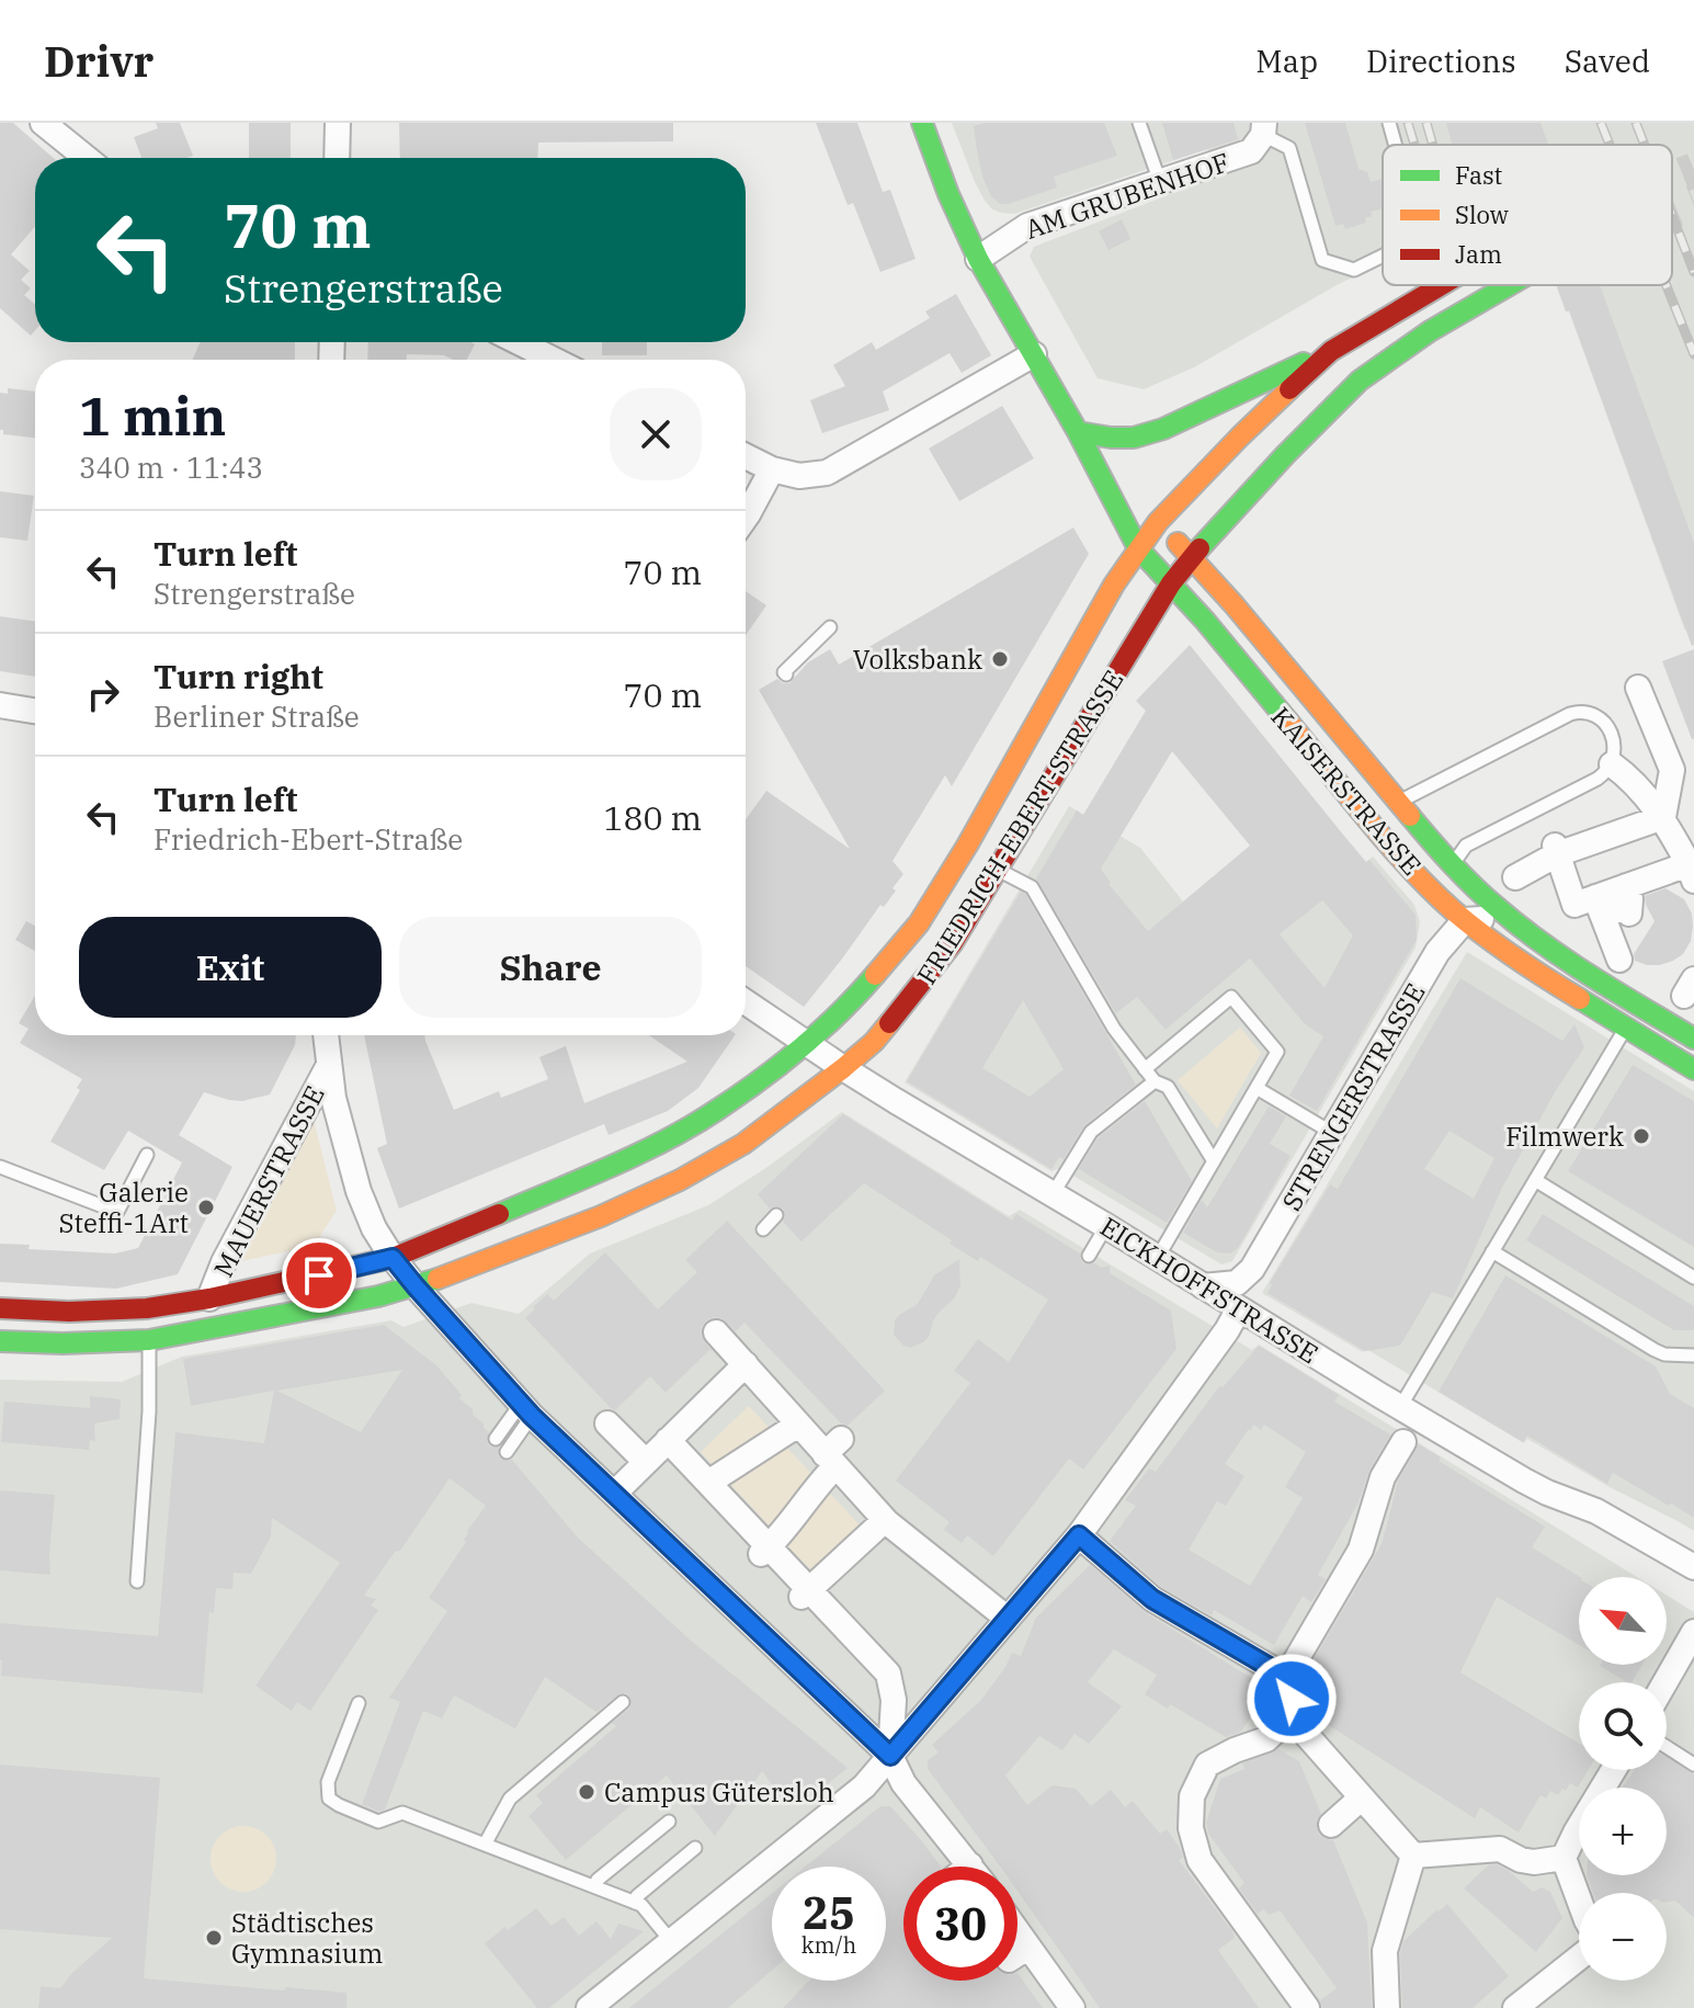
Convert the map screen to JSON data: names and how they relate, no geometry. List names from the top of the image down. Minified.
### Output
{"streets":{"main road":["KAISERSTRASSE","FRIEDRICH-EBERT-STRASSE"],"street":["AM GRUBENHOF","STRENGERSTRASSE","MAUERSTRASSE","EICKHOFFSTRASSE"]},"crossings":[["AM GRUBENHOF","KAISERSTRASSE"],["KAISERSTRASSE","FRIEDRICH-EBERT-STRASSE"],["KAISERSTRASSE","STRENGERSTRASSE"],["FRIEDRICH-EBERT-STRASSE","MAUERSTRASSE"],["FRIEDRICH-EBERT-STRASSE","EICKHOFFSTRASSE"],["STRENGERSTRASSE","EICKHOFFSTRASSE"]],"places":["Volksbank","Filmwerk","Galerie Steffi-1Art","Campus Gütersloh","Städtisches Gymnasium"],"legend":["Fast","Slow","Jam"],"north":"top left","page":{"header":"Drivr","nav":["Map","Directions","Saved"],"turn":["70 m","Strengerstraße"],"heading":["1 min","340 m · 11:43"],"list":[{"name":"Turn left","note":"Strengerstraße","value":"70 m"},{"name":"Turn right","note":"Berliner Straße","value":"70 m"},{"name":"Turn left","note":"Friedrich-Ebert-Straße","value":"180 m"}],"buttons":["Exit","Share"],"map_buttons":["+","−"],"speed":"25 km/h","limit":"30"}}
